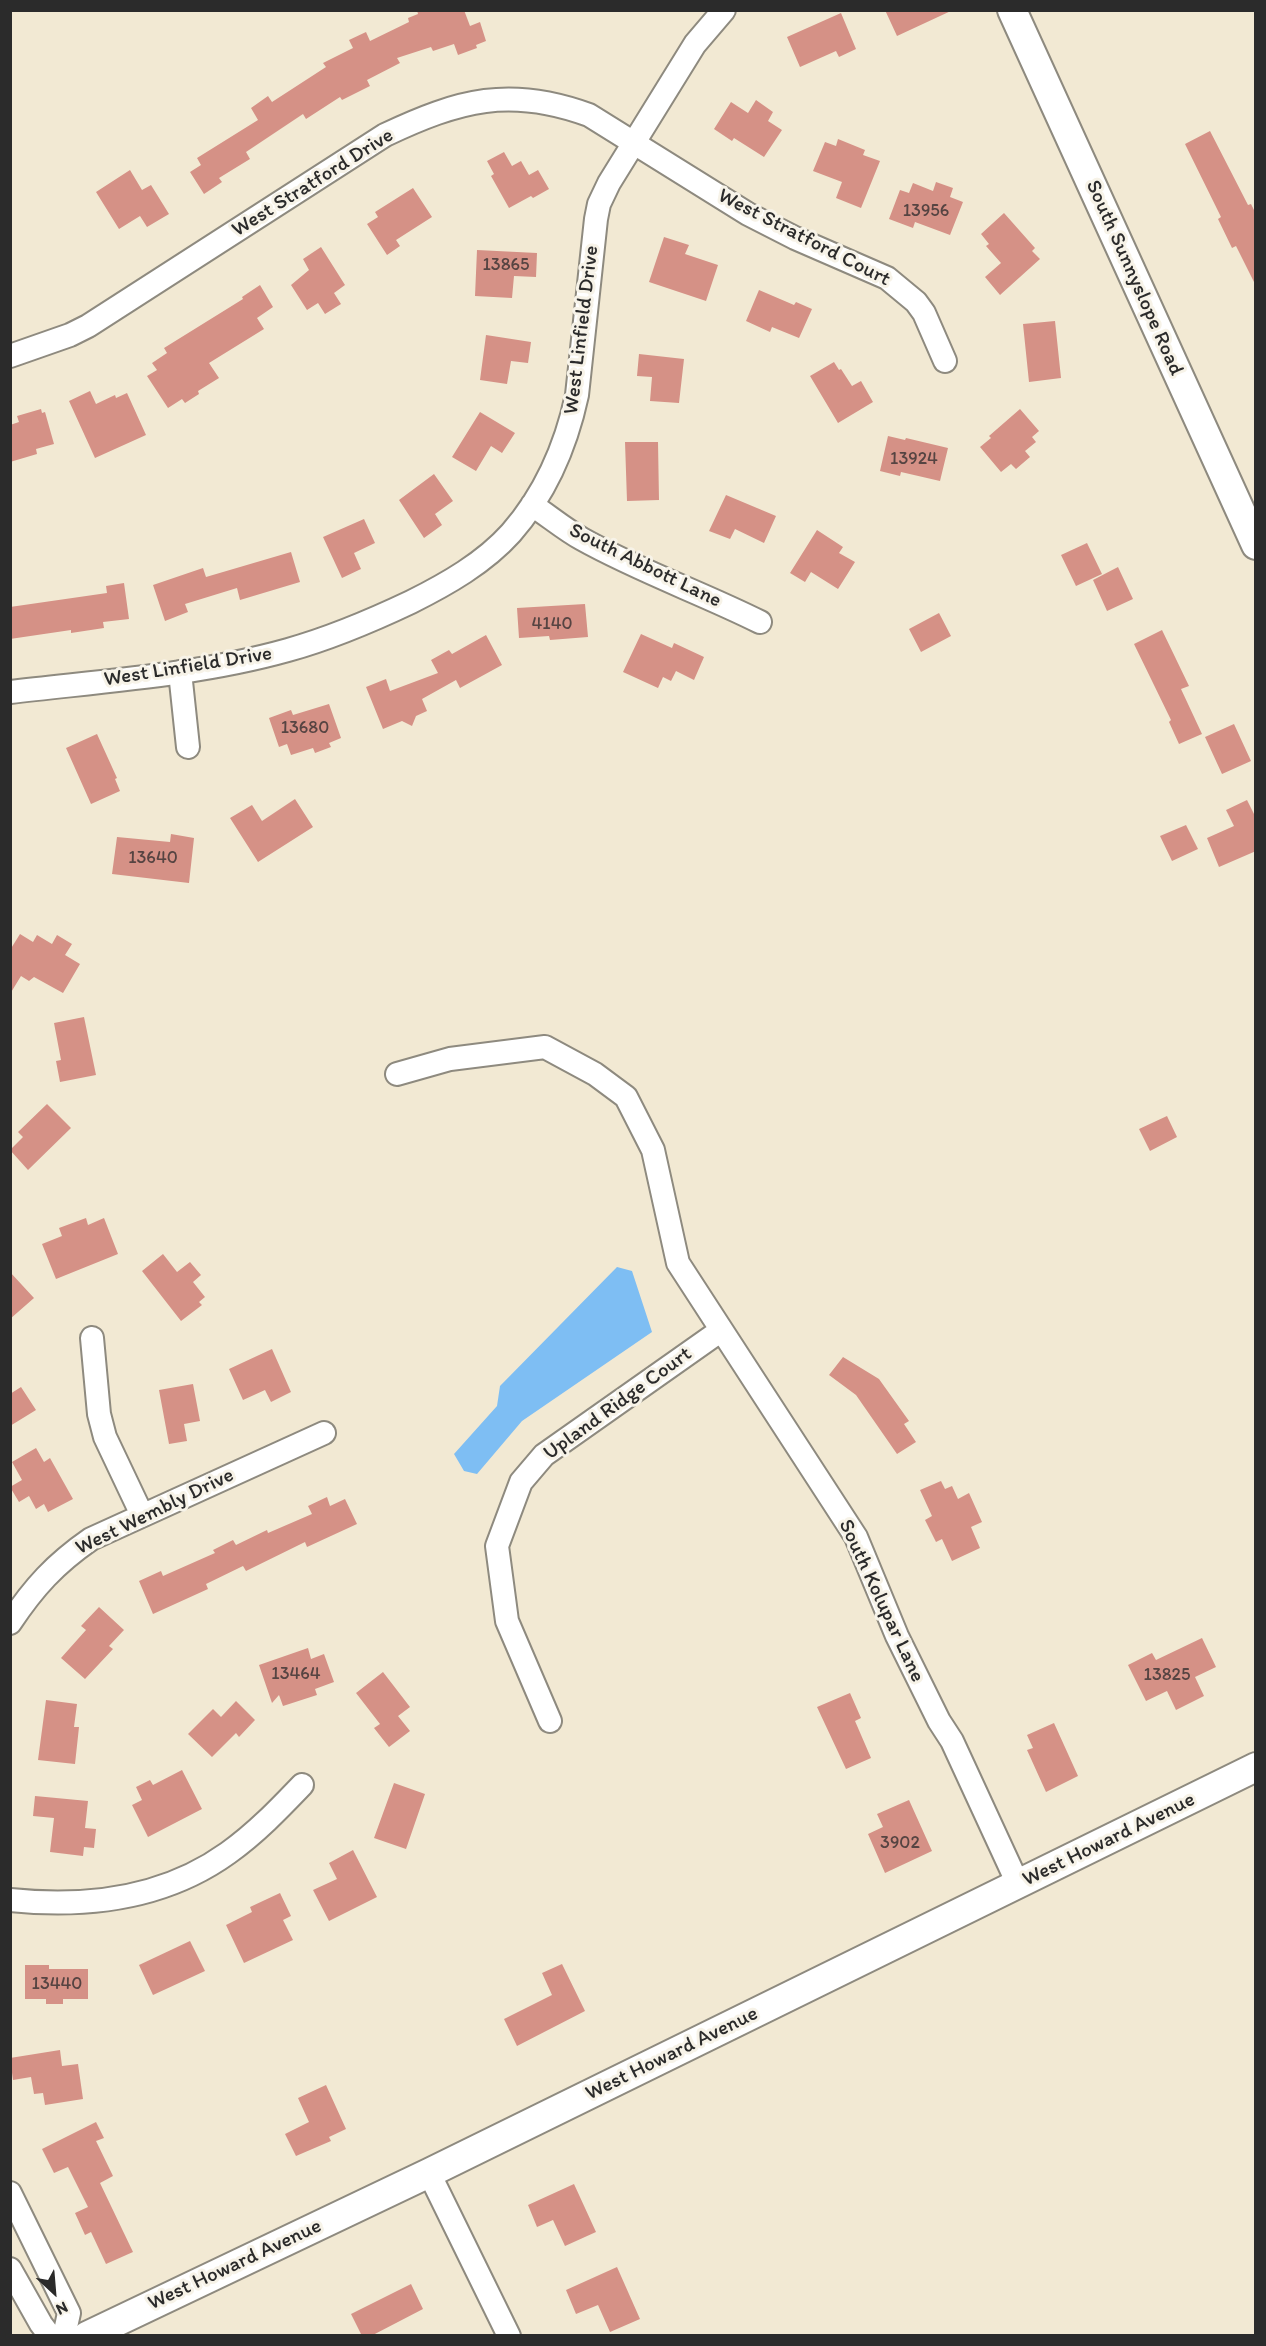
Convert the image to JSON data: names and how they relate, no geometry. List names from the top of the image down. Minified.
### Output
{"streets":{"street":["West Stratford Drive","West Stratford Court","South Sunnyslope Road","West Linfield Drive","South Abbott Lane","Upland Ridge Court","West Wembly Drive","South Kolupar Lane","West Howard Avenue"]},"crossings":[["West Stratford Drive","West Stratford Court"],["West Stratford Drive","West Linfield Drive"],["West Stratford Court","West Linfield Drive"],["West Linfield Drive","South Abbott Lane"],["Upland Ridge Court","South Kolupar Lane"],["South Kolupar Lane","West Howard Avenue"]],"house_numbers":["13956","13865","13924","4140","13680","13640","13464","13825","3902","13440"],"north":"bottom right"}
